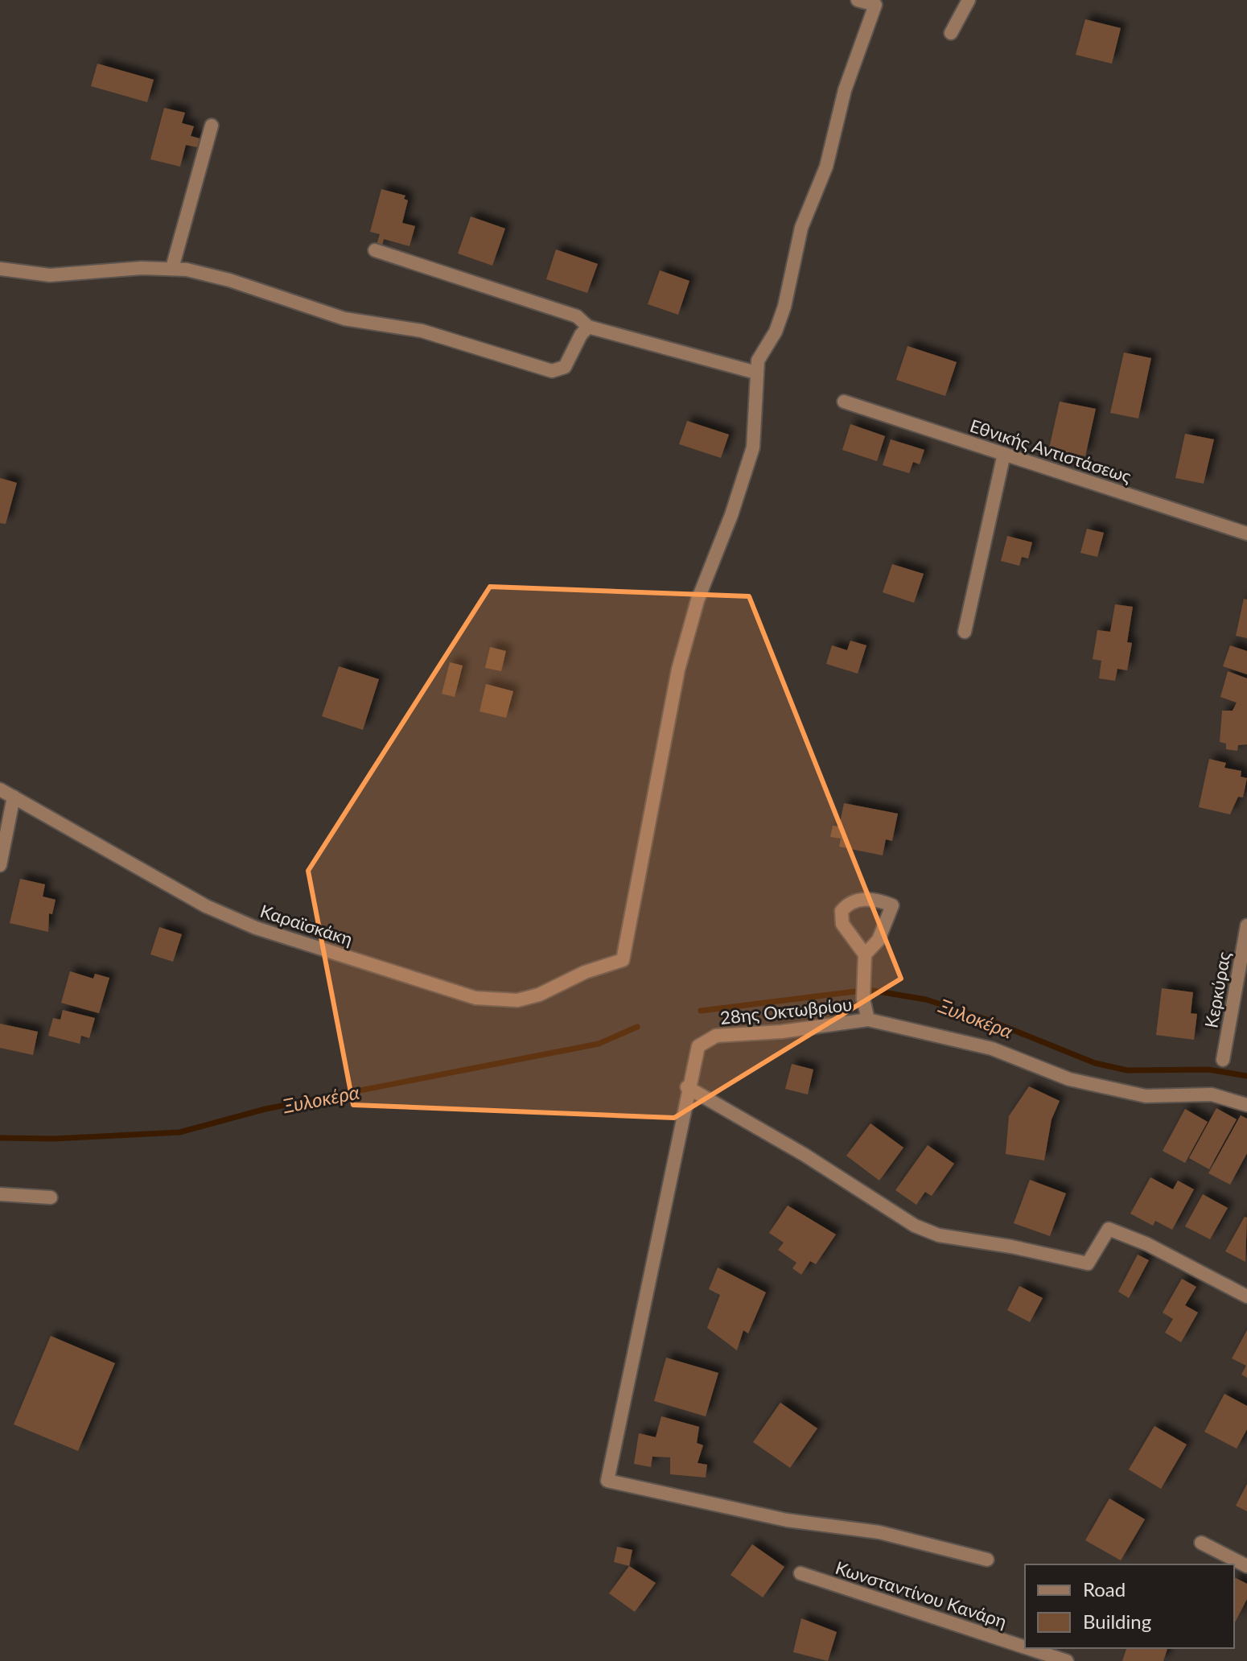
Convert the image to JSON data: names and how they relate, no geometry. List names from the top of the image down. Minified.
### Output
{"streets":{"street":["Εθνικής Αντιστάσεως","Καραϊσκάκη","Κερκύρας","28ης Οκτωβρίου","Κωνσταντίνου Κανάρη"]},"water":["Ξυλοκέρα"],"legend":["Road","Building"]}
